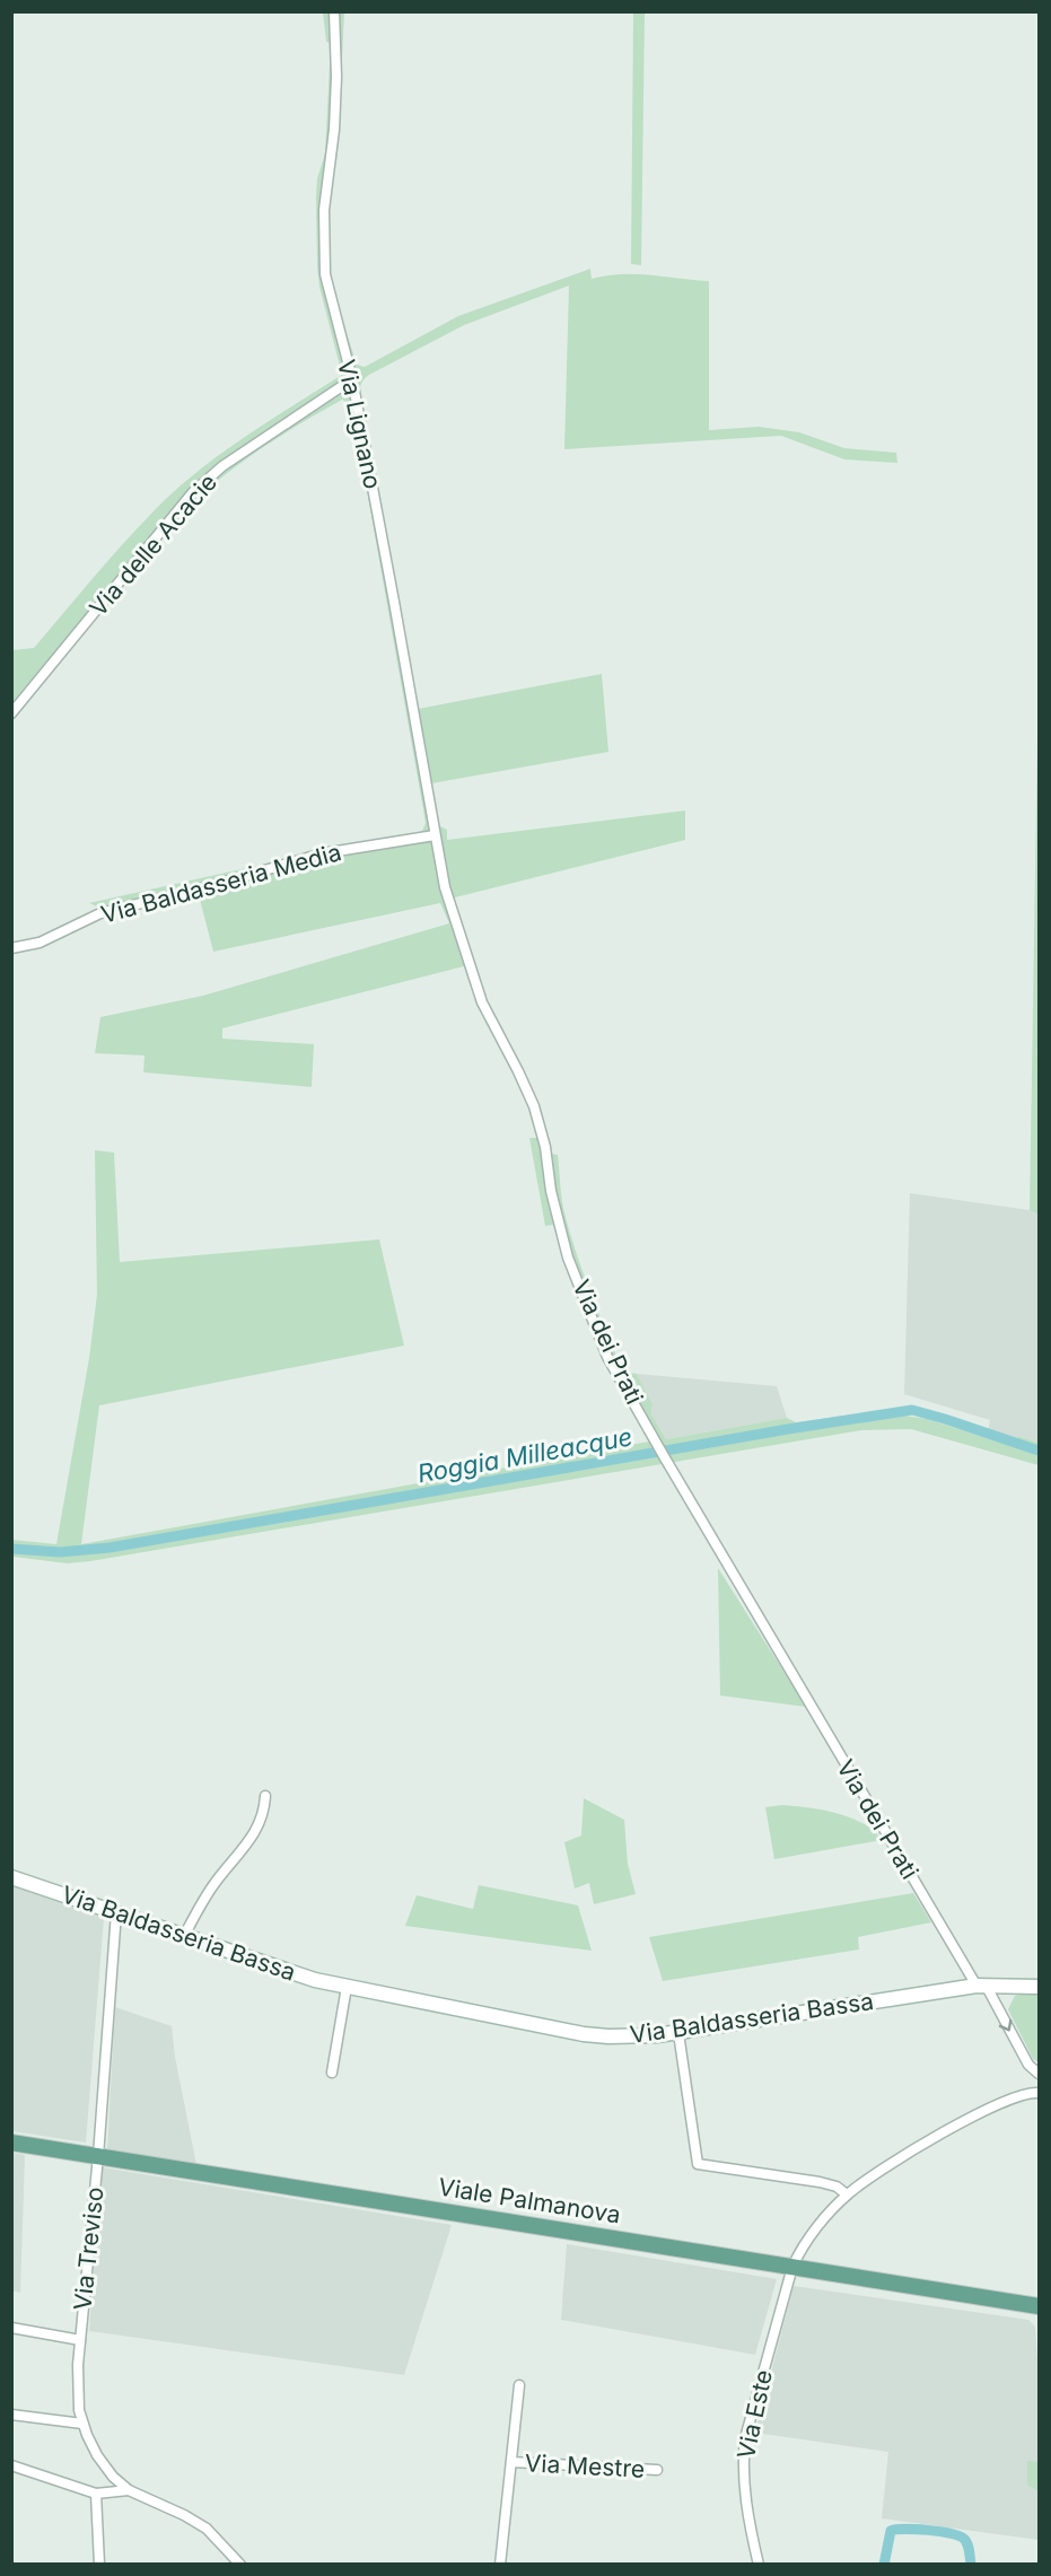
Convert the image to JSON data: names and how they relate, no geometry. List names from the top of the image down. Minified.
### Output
{"streets":{"main road":["Viale Palmanova"],"street":["Via Lignano","Via delle Acacie","Via Baldasseria Media","Via dei Prati","Via Baldasseria Bassa","Via Treviso","Via Este","Via Mestre"]},"crossings":[["Via Lignano","Via delle Acacie"],["Via Lignano","Via Baldasseria Media"],["Via Lignano","Via dei Prati"],["Via Baldasseria Media","Via dei Prati"],["Via dei Prati","Via Baldasseria Bassa"],["Via Baldasseria Bassa","Via Treviso"],["Viale Palmanova","Via Treviso"],["Viale Palmanova","Via Este"]],"water":["Roggia Milleacque"]}
